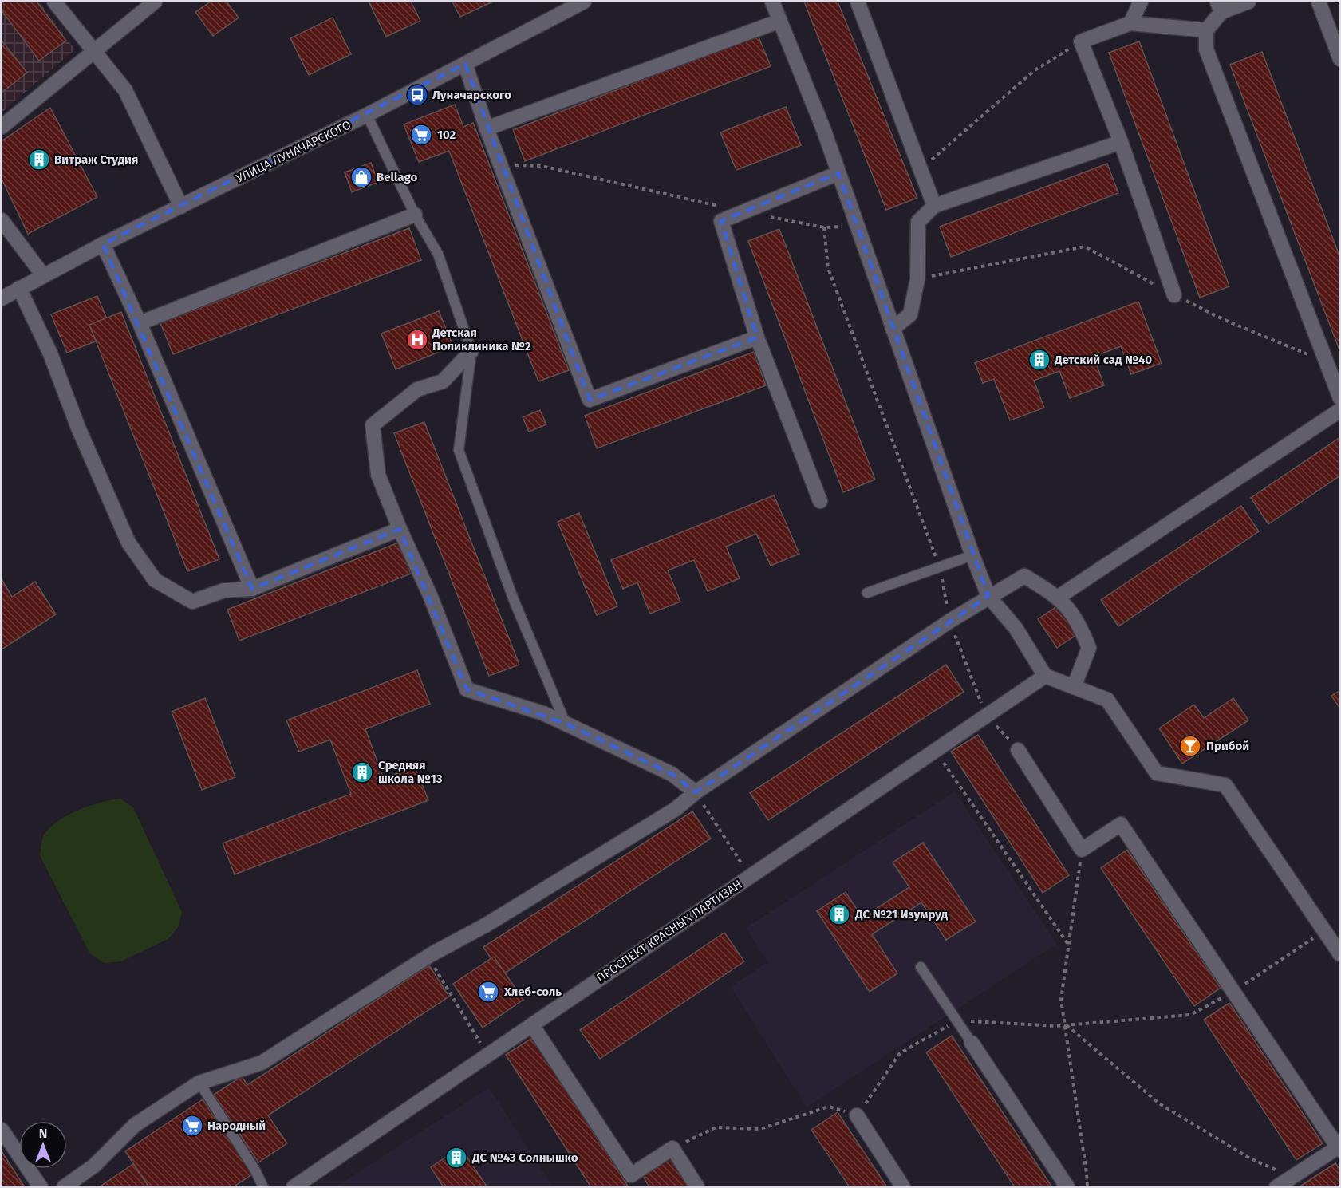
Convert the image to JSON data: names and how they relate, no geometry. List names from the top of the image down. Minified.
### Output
{"streets":{"street":["УЛИЦА ЛУНАЧАРСКОГО","ПРОСПЕКТ КРАСНЫХ ПАРТИЗАН"]},"places":{"bus stop":["Луначарского"],"supermarket":["102","Хлеб-соль","Народный"],"building":["Витраж Студия","Детский сад №40","Средняя школа №13","ДС №21 Изумруд","ДС №43 Солнышко"],"shop":["Bellago"],"hospital":["Детская Поликлиника №2"],"bar":["Прибой"]},"north":"top"}
